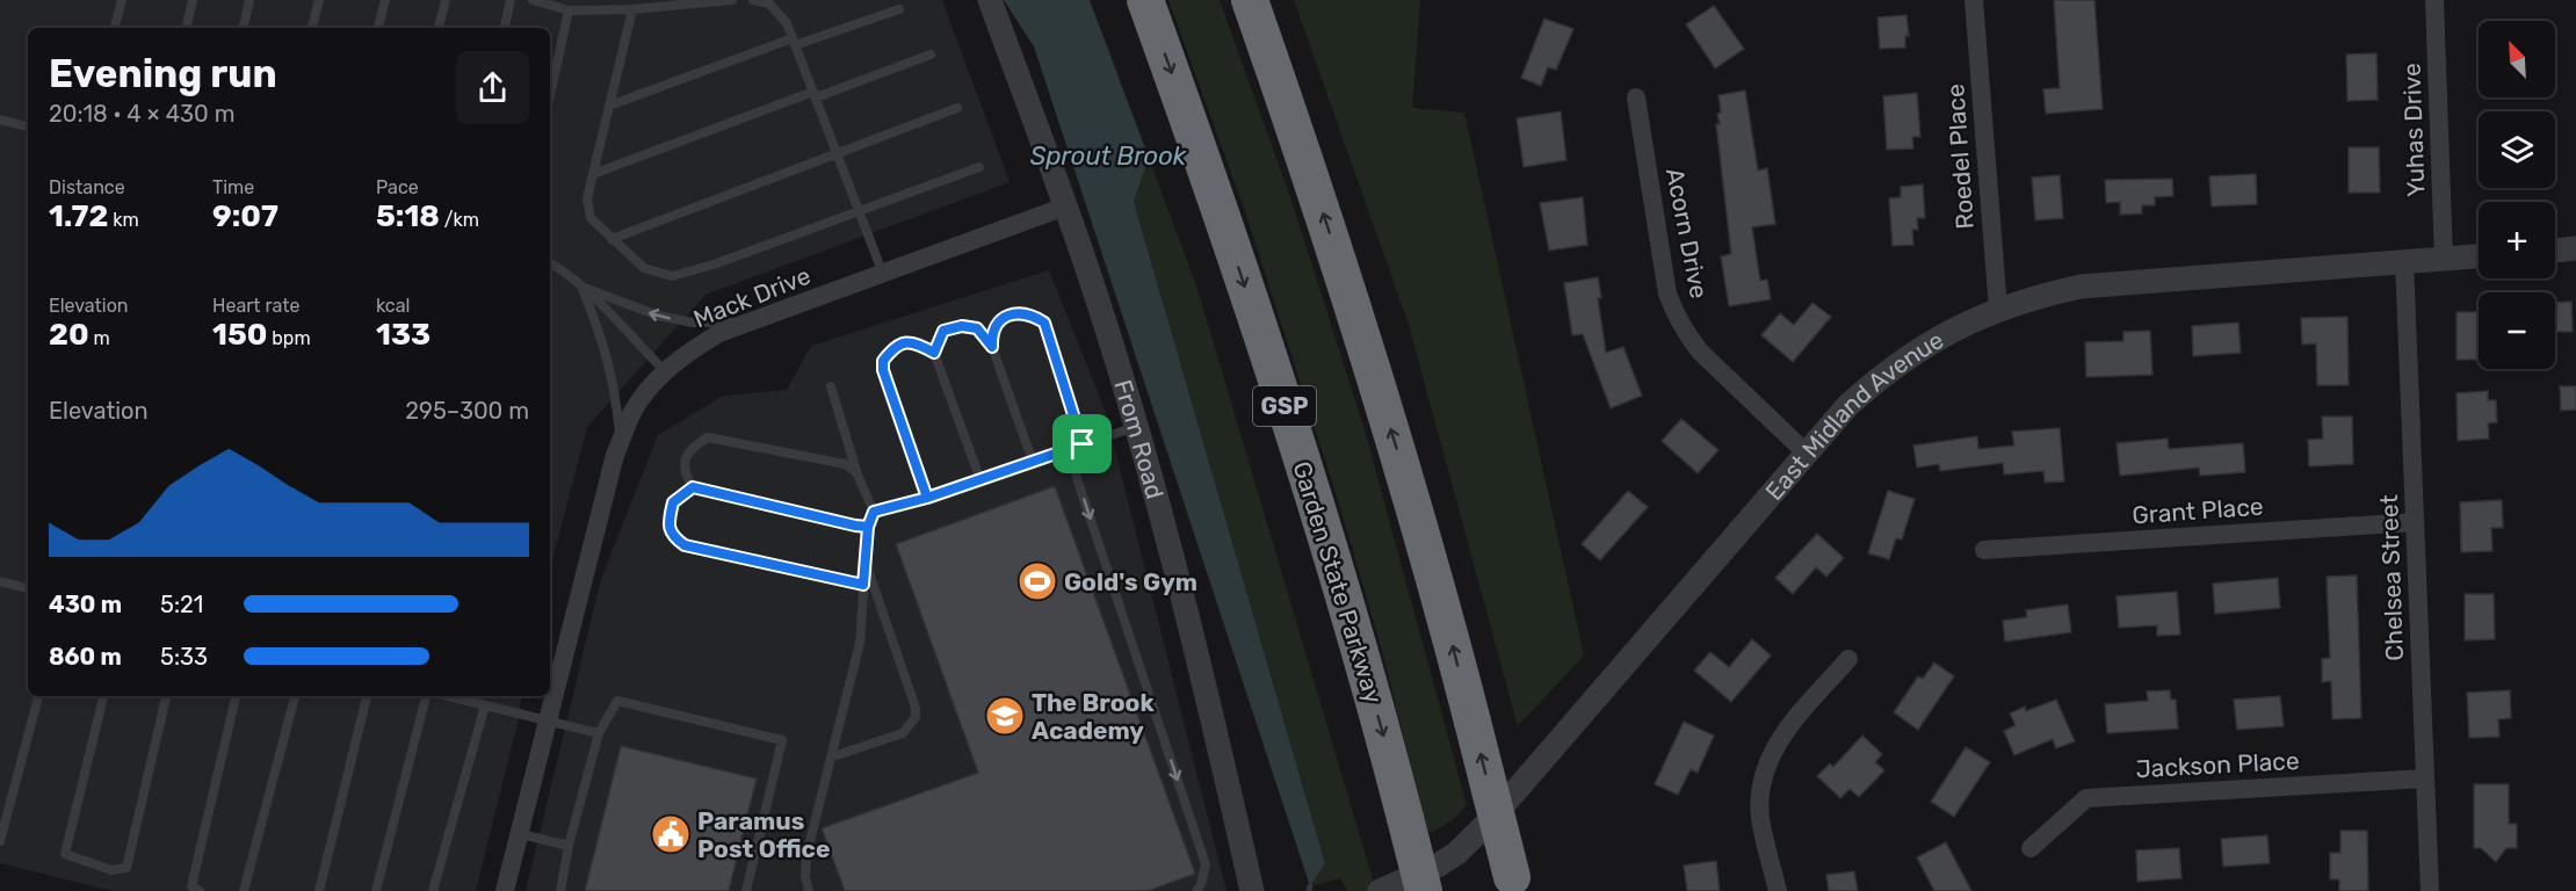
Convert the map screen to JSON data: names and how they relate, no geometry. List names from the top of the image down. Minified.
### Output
{"streets":{"highway":["GSP","Garden State Parkway"],"street":["Yuhas Drive","Roedel Place","Acorn Drive","Mack Drive","East Midland Avenue","From Road","Grant Place","Chelsea Street","Jackson Place"]},"crossings":[["Yuhas Drive","East Midland Avenue"],["Roedel Place","East Midland Avenue"],["Acorn Drive","East Midland Avenue"],["Mack Drive","From Road"],["East Midland Avenue","Chelsea Street"],["Grant Place","Chelsea Street"],["Chelsea Street","Jackson Place"]],"water":["Sprout Brook"],"places":{"sports":["Gold's Gym"],"school or university":["The Brook Academy"],"public building":["Paramus Post Office"]},"north":"top left","page":{"map_buttons":["+","−"],"heading":["Evening run","20:18 · 4 × 430 m"],"stats":[["Distance","1.72 km"],["Time","9:07"],["Pace","5:18 /km"],["Elevation","20 m"],["Heart rate","150 bpm"],["kcal","133"]],"chart":["Elevation","295–300 m"],"list":[{"name":"430 m","note":"5:21"},{"name":"860 m","note":"5:33"}]}}
